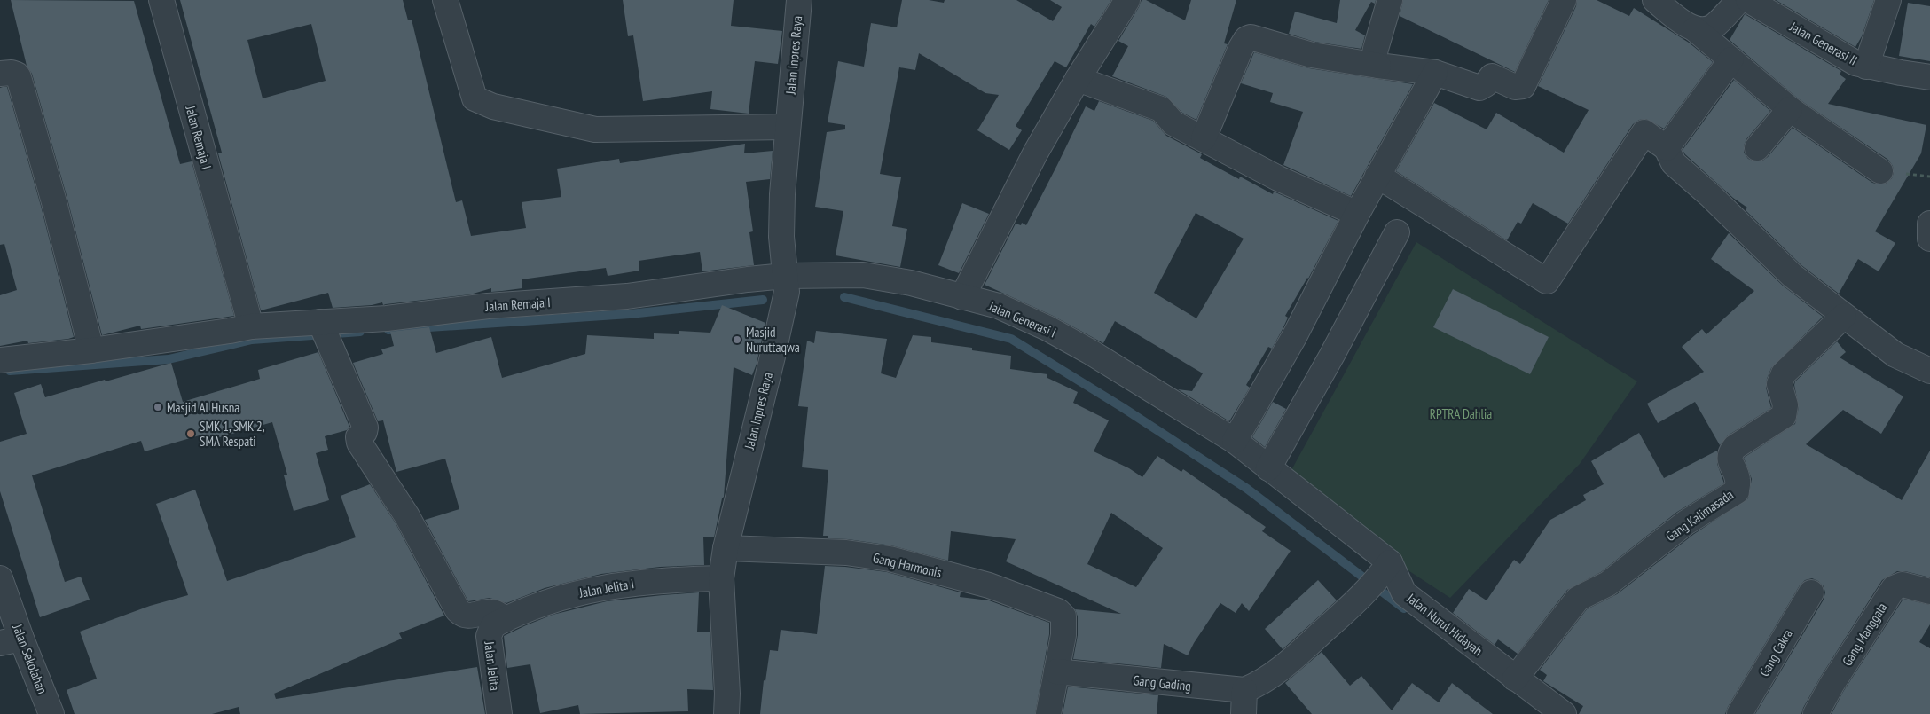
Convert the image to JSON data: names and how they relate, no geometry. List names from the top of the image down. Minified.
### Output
{"streets":{"street":["Jalan Generasi II","Jalan Inpres Raya","Jalan Remaja I","Jalan Generasi I","Gang Kalimasada","Gang Harmonis","Jalan Jelita I","Jalan Nurul Hidayah","Gang Manggala","Gang Cakra","Jalan Sekolahan","Jalan Jelita","Gang Gading"]},"crossings":[["Jalan Inpres Raya","Jalan Remaja I"],["Jalan Inpres Raya","Jalan Generasi I"],["Jalan Inpres Raya","Gang Harmonis"],["Jalan Inpres Raya","Jalan Jelita I"],["Jalan Remaja I","Jalan Generasi I"],["Jalan Generasi I","Jalan Nurul Hidayah"],["Gang Kalimasada","Jalan Nurul Hidayah"],["Gang Harmonis","Gang Gading"],["Jalan Jelita I","Jalan Jelita"]],"parks":["RPTRA Dahlia"],"places":["Masjid Nuruttaqwa","Masjid Al Husna","SMK 1, SMK 2, SMA Respati"]}
